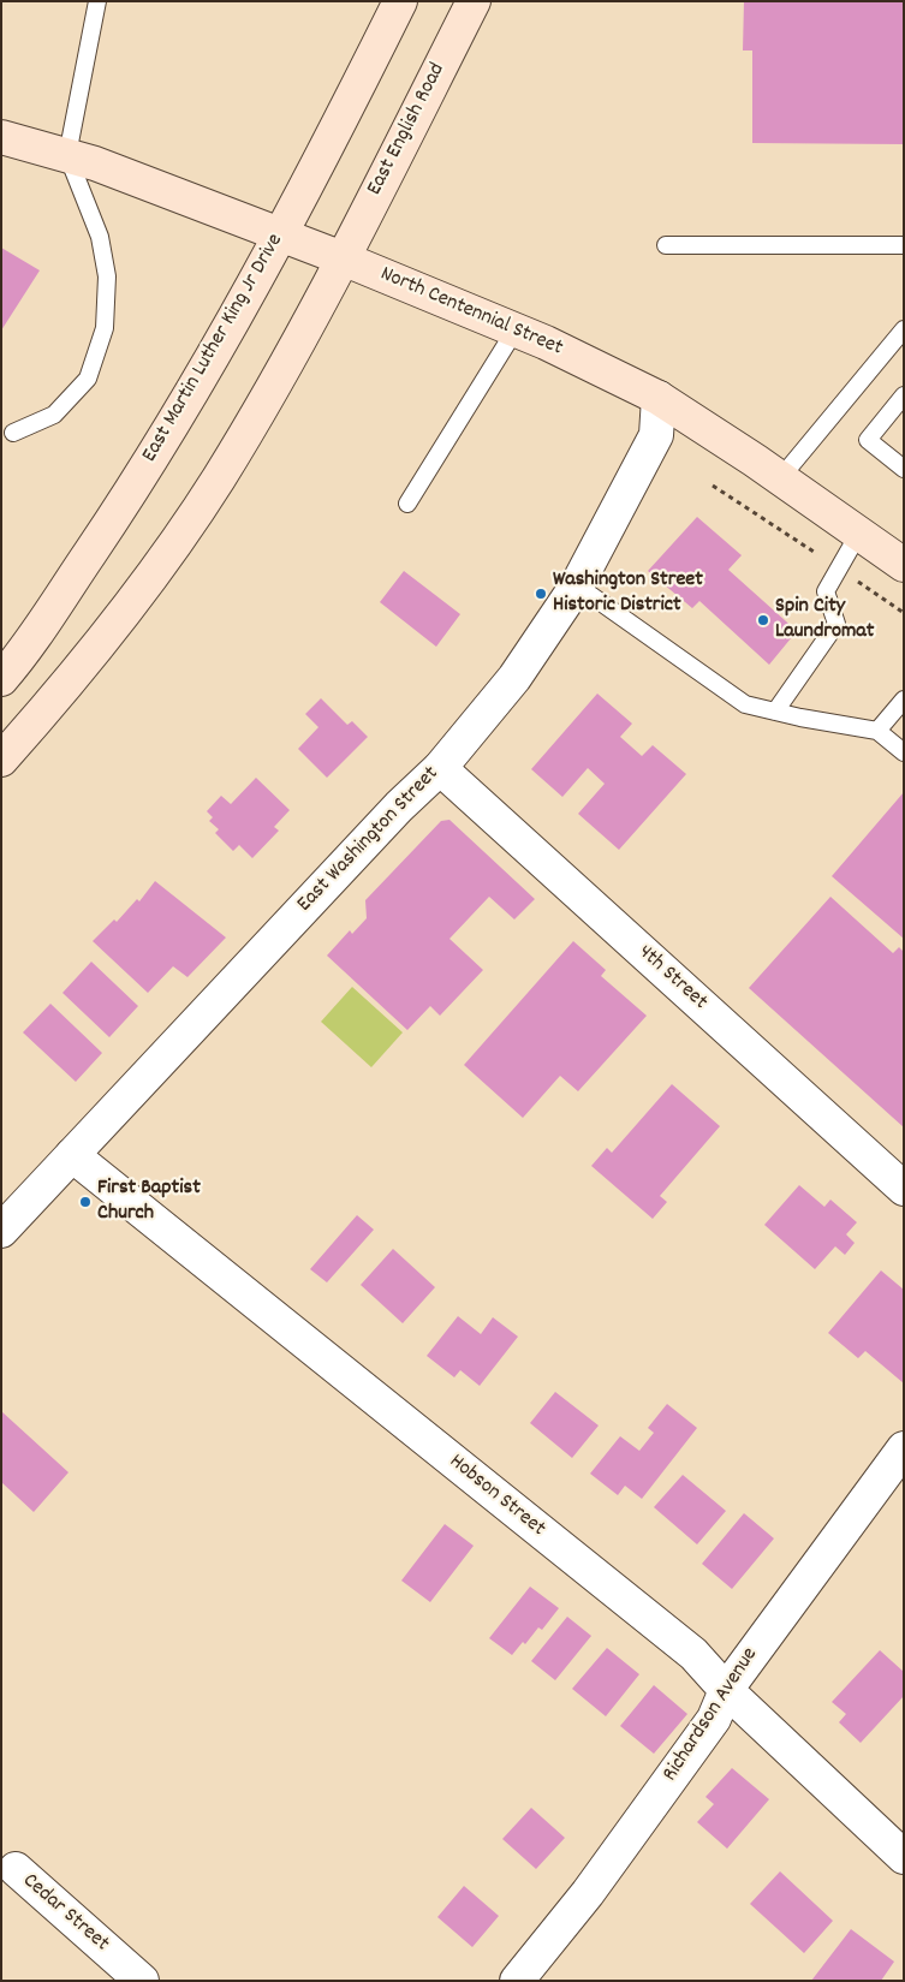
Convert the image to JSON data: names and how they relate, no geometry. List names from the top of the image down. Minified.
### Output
{"streets":{"main road":["East English Road","North Centennial Street","East Martin Luther King Jr Drive"],"street":["East Washington Street","4th Street","Hobson Street","Richardson Avenue","Cedar Street"]},"crossings":[["East English Road","North Centennial Street"],["North Centennial Street","East Martin Luther King Jr Drive"],["North Centennial Street","East Washington Street"],["East Washington Street","4th Street"],["East Washington Street","Hobson Street"],["Hobson Street","Richardson Avenue"]],"places":["Washington Street Historic District","Spin City Laundromat","First Baptist Church"]}
